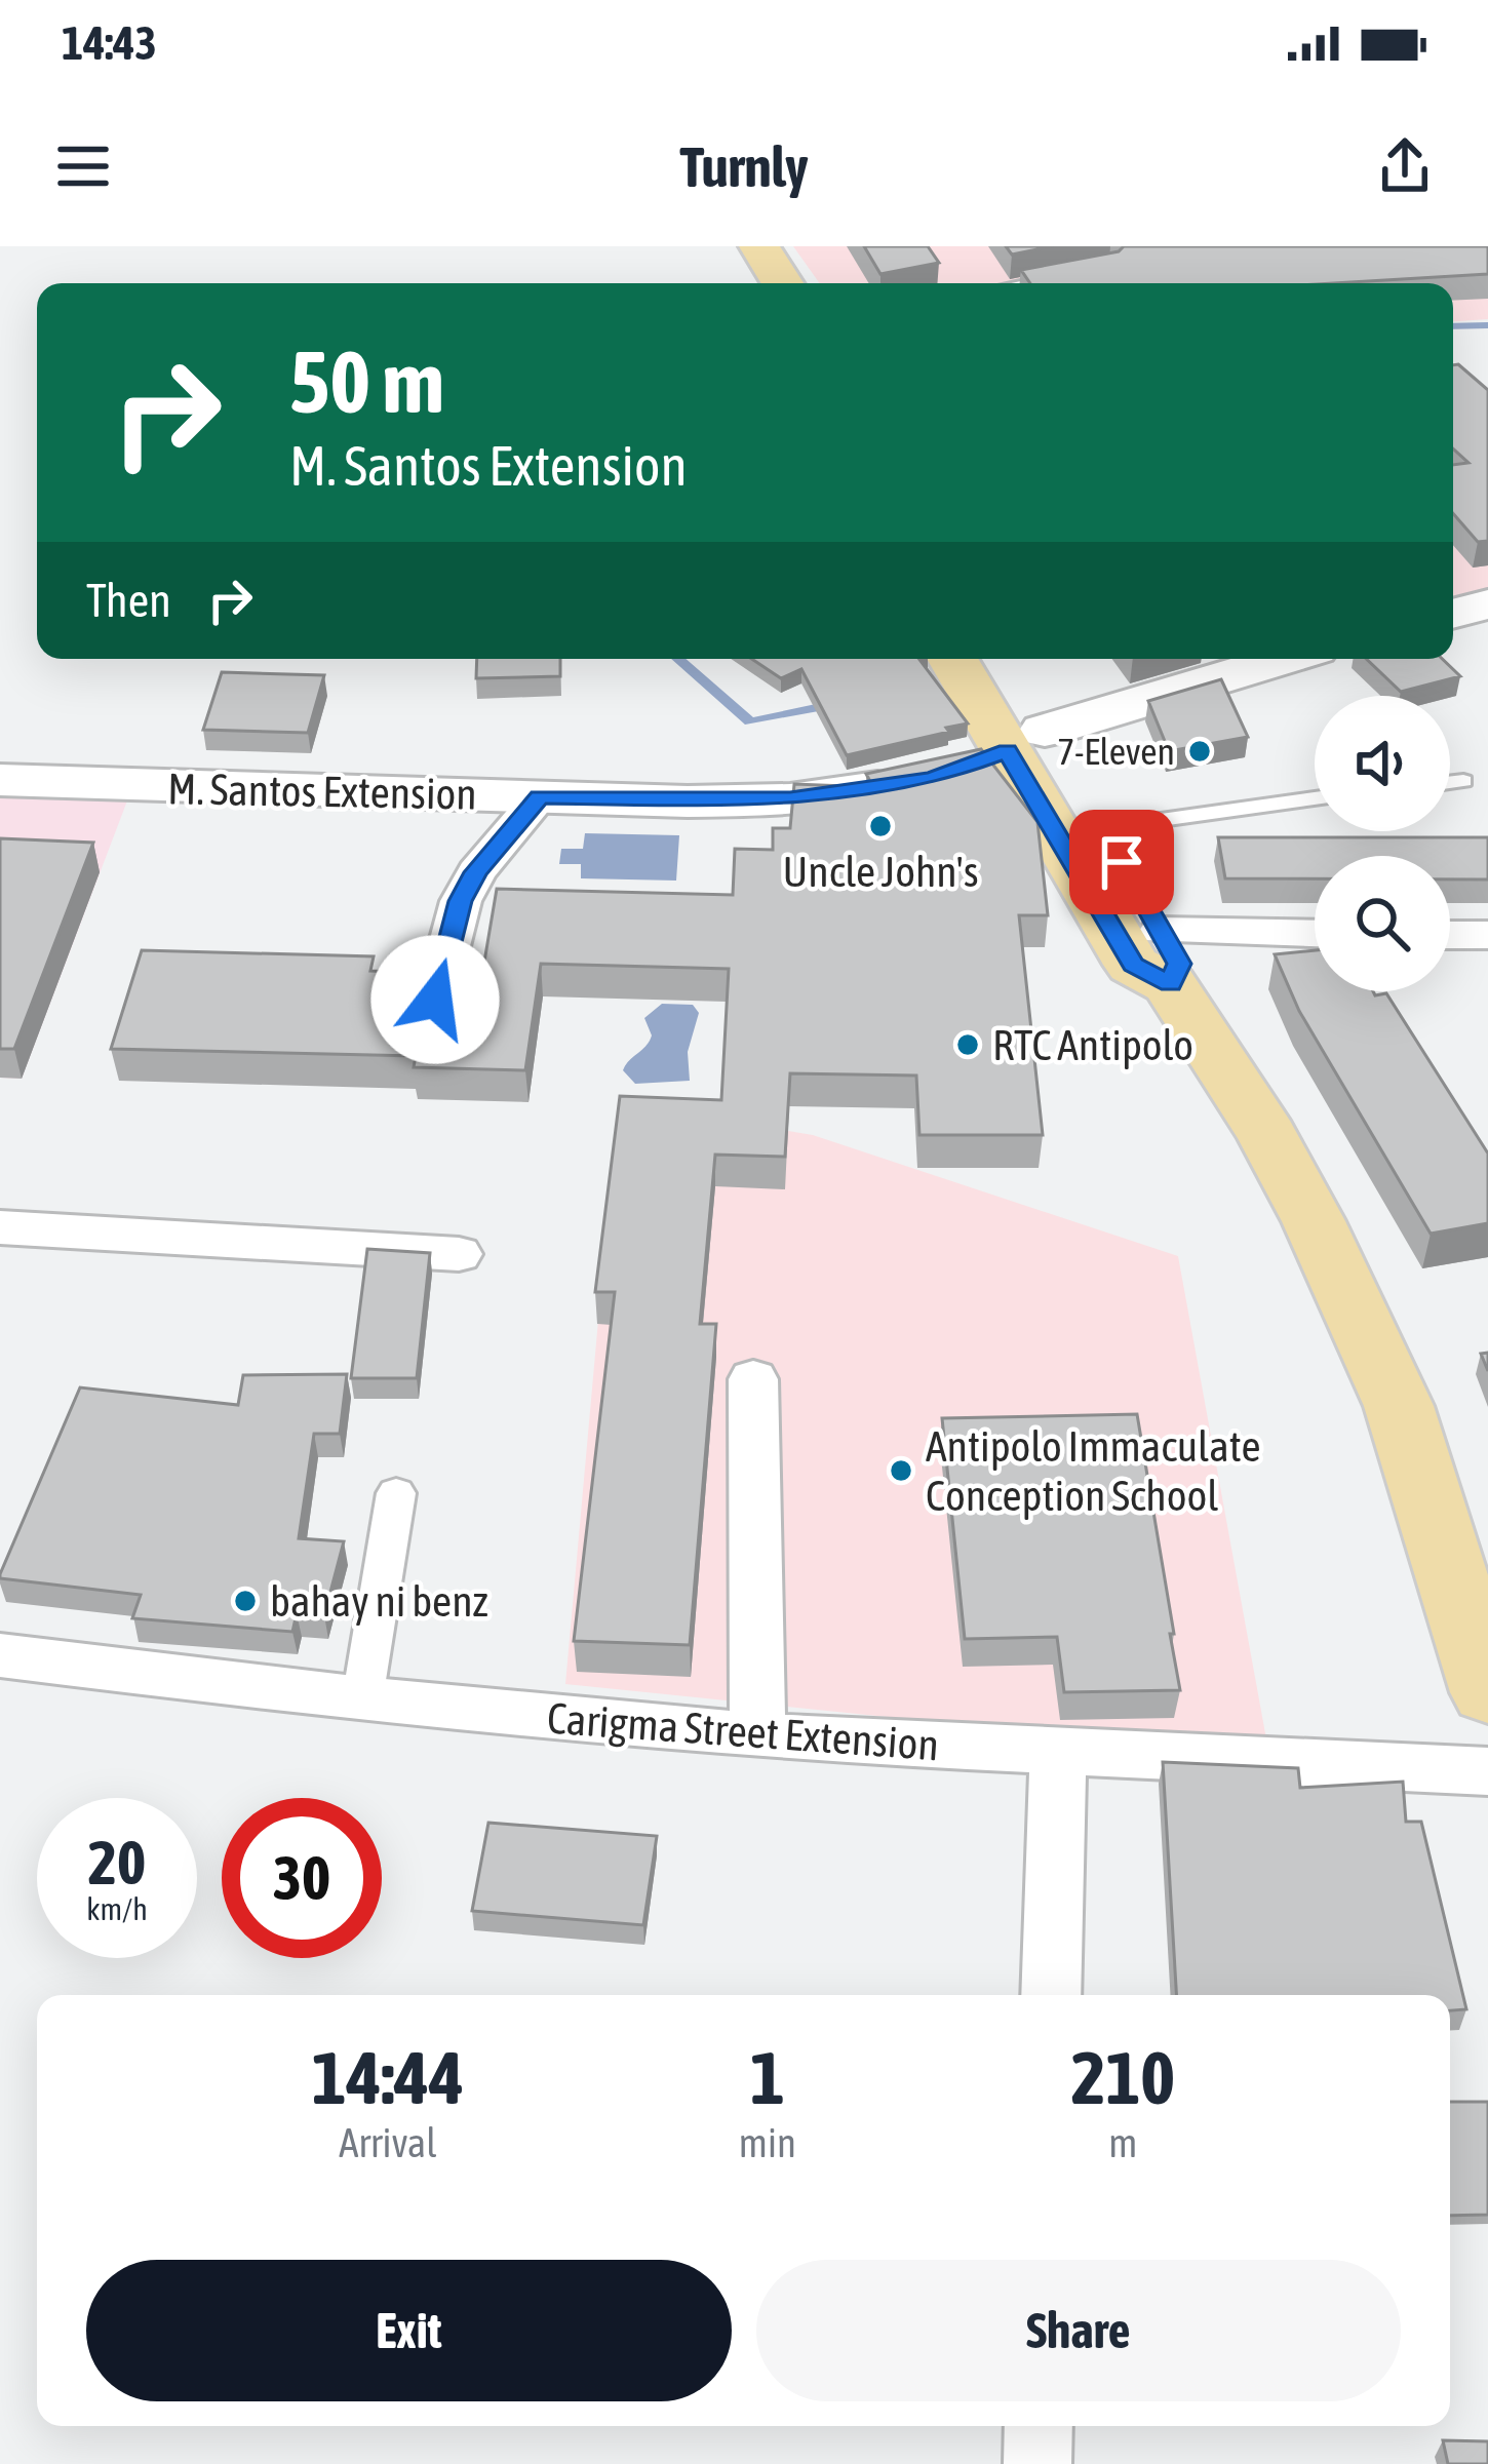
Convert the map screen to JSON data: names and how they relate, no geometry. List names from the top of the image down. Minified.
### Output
{"streets":{"street":["M. Santos Extension","Carigma Street Extension"]},"places":["7-Eleven","Uncle John's","RTC Antipolo","Antipolo Immaculate Conception School","bahay ni benz"],"page":{"status":"14:43","header":"Turnly","turn":["50 m","M. Santos Extension"],"then":"Then","speed":"20 km/h","limit":"30","eta":["14:44","Arrival","1","min","210","m"],"buttons":["Exit","Share"]}}
